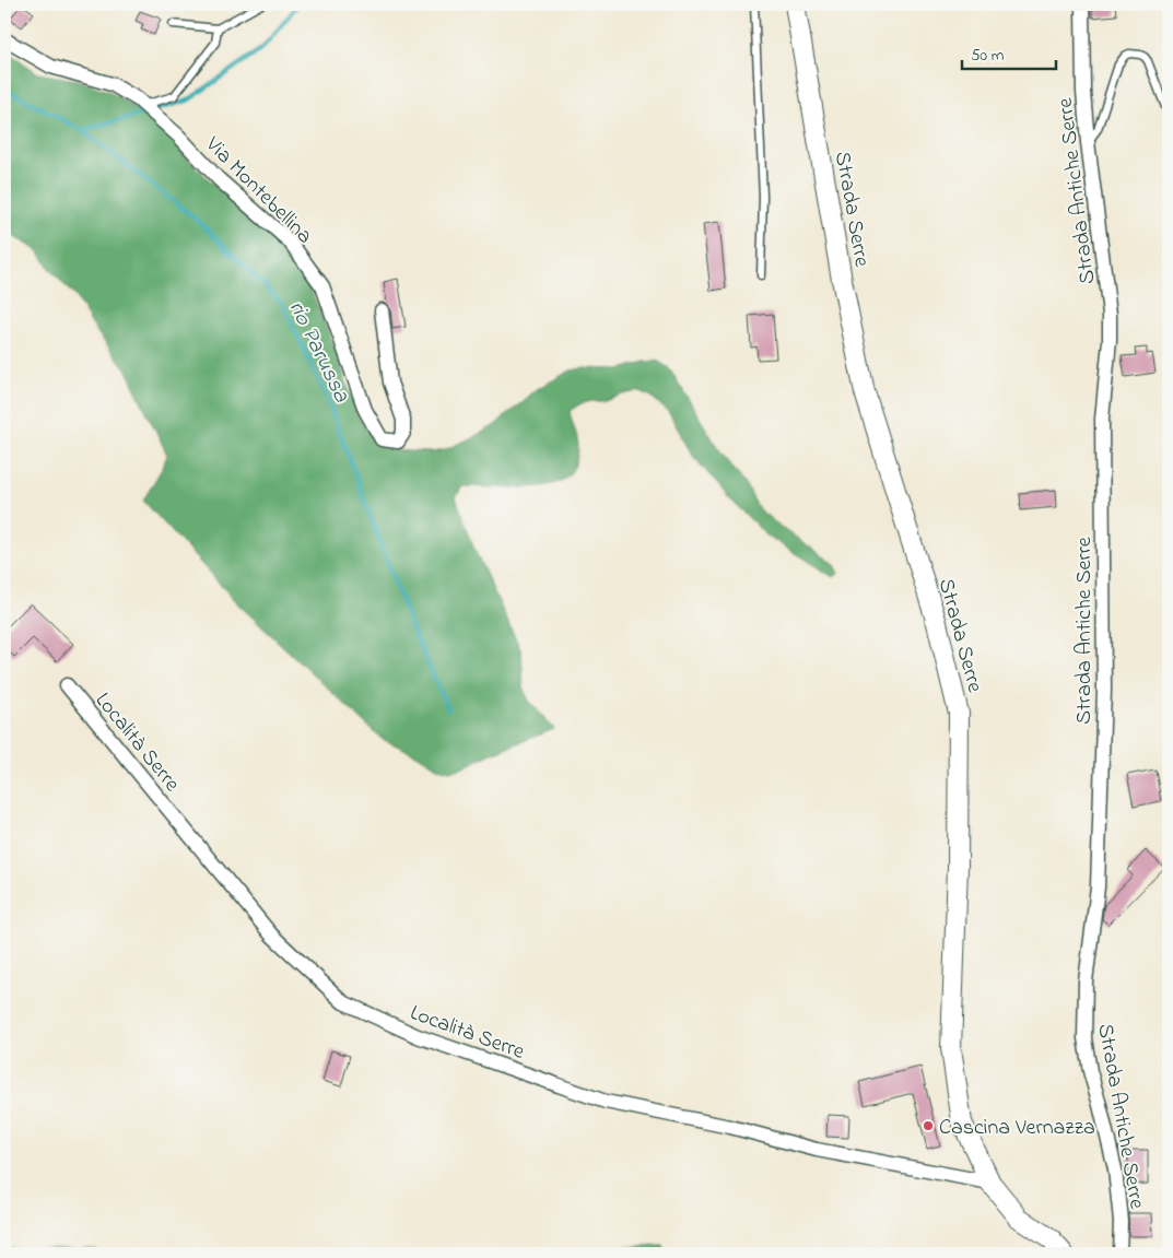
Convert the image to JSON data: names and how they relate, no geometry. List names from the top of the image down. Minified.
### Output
{"streets":{"main road":["Strada Serre"],"street":["Via Montebellina","Strada Antiche Serre","Località Serre"]},"crossings":[["Strada Serre","Località Serre"]],"water":["rio Parussa"],"places":["Cascina Vernazza"],"scale_bar":"50 m"}
